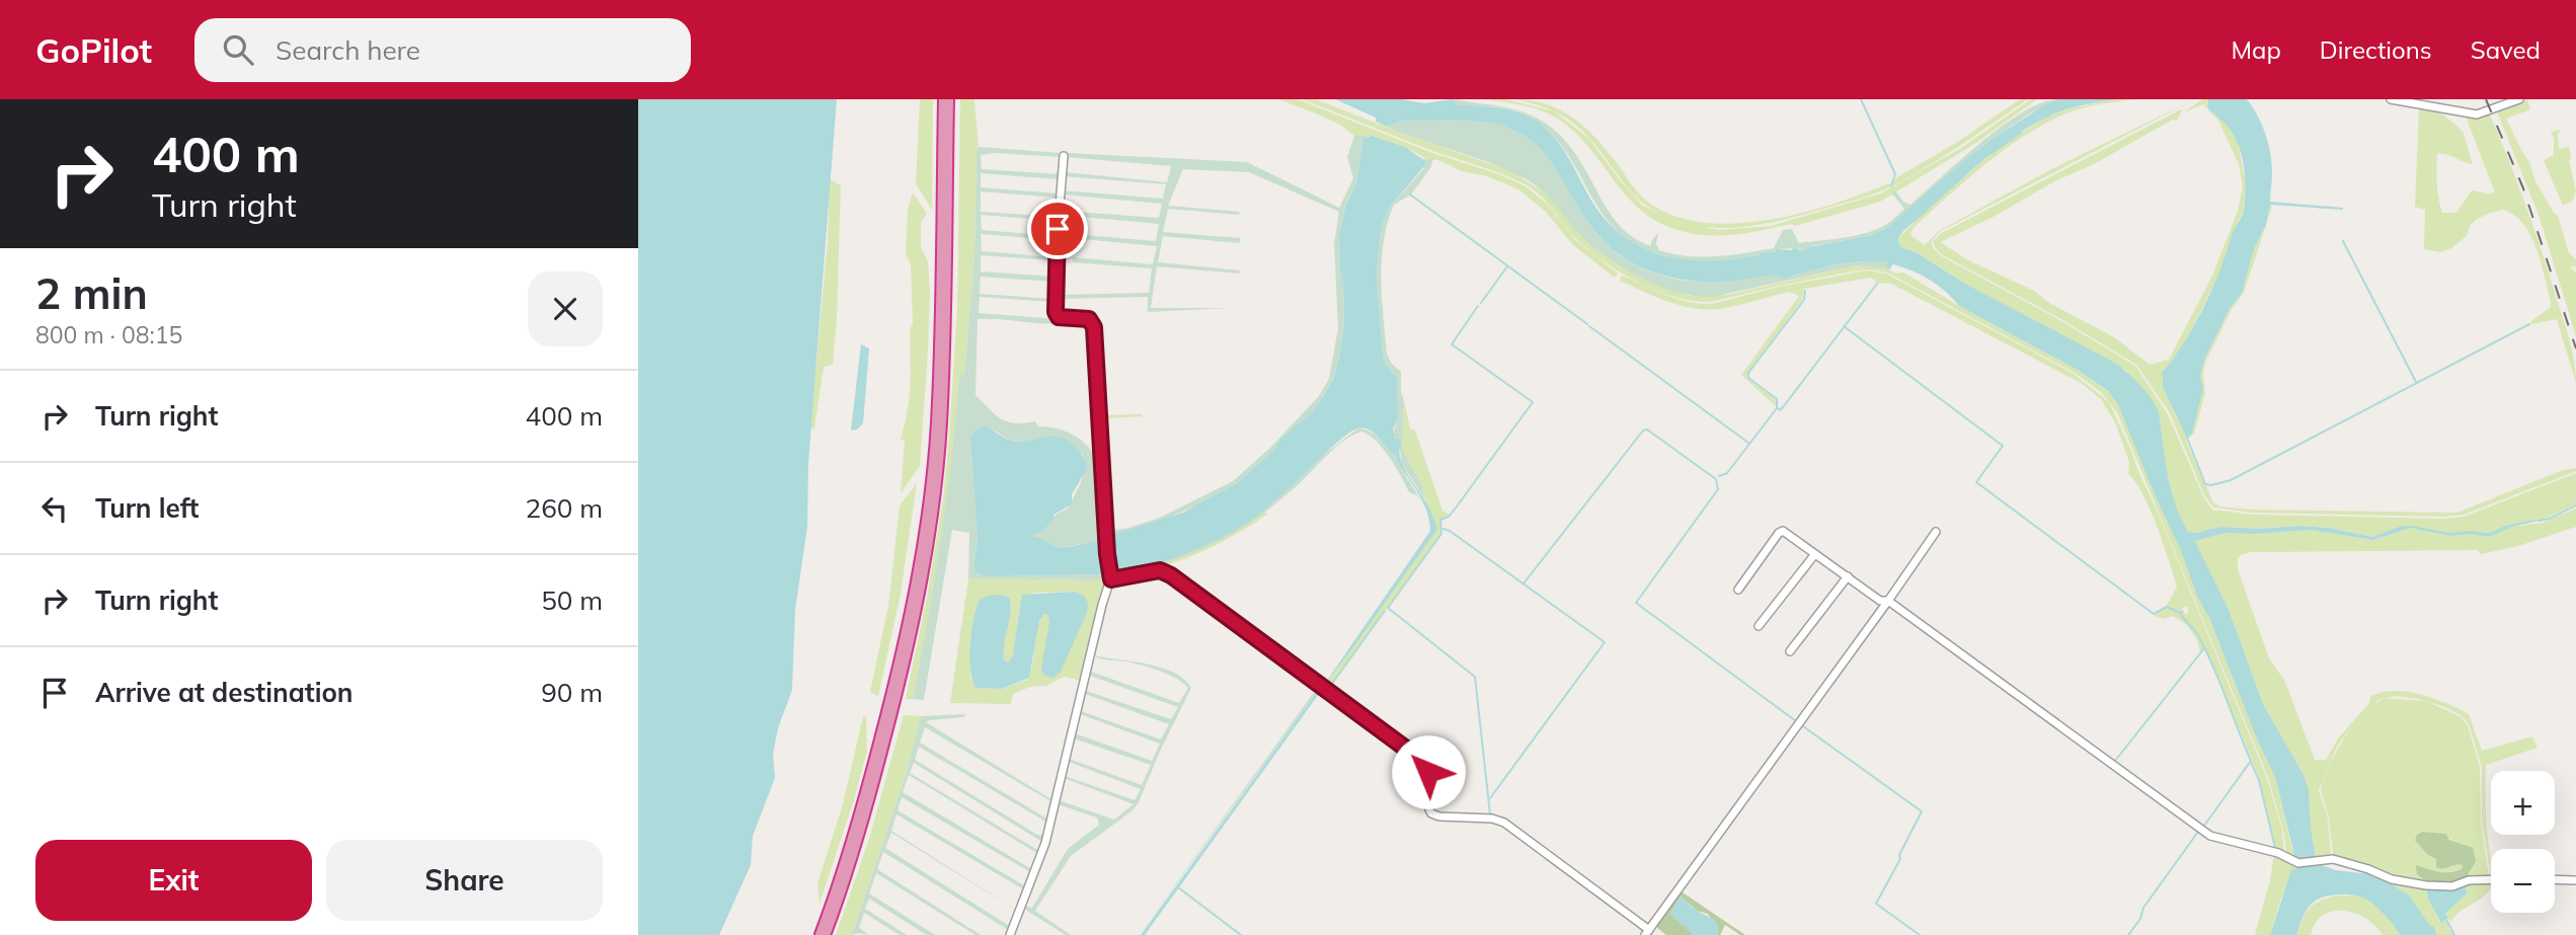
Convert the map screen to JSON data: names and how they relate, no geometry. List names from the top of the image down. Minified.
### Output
{"page":{"header":"GoPilot","search":"Search here","nav":["Map","Directions","Saved"],"turn":["400 m","Turn right"],"heading":["2 min","800 m · 08:15"],"list":[{"name":"Turn right","value":"400 m"},{"name":"Turn left","value":"260 m"},{"name":"Turn right","value":"50 m"},{"name":"Arrive at destination","value":"90 m"}],"map_buttons":["+","−"],"buttons":["Exit","Share"]}}
